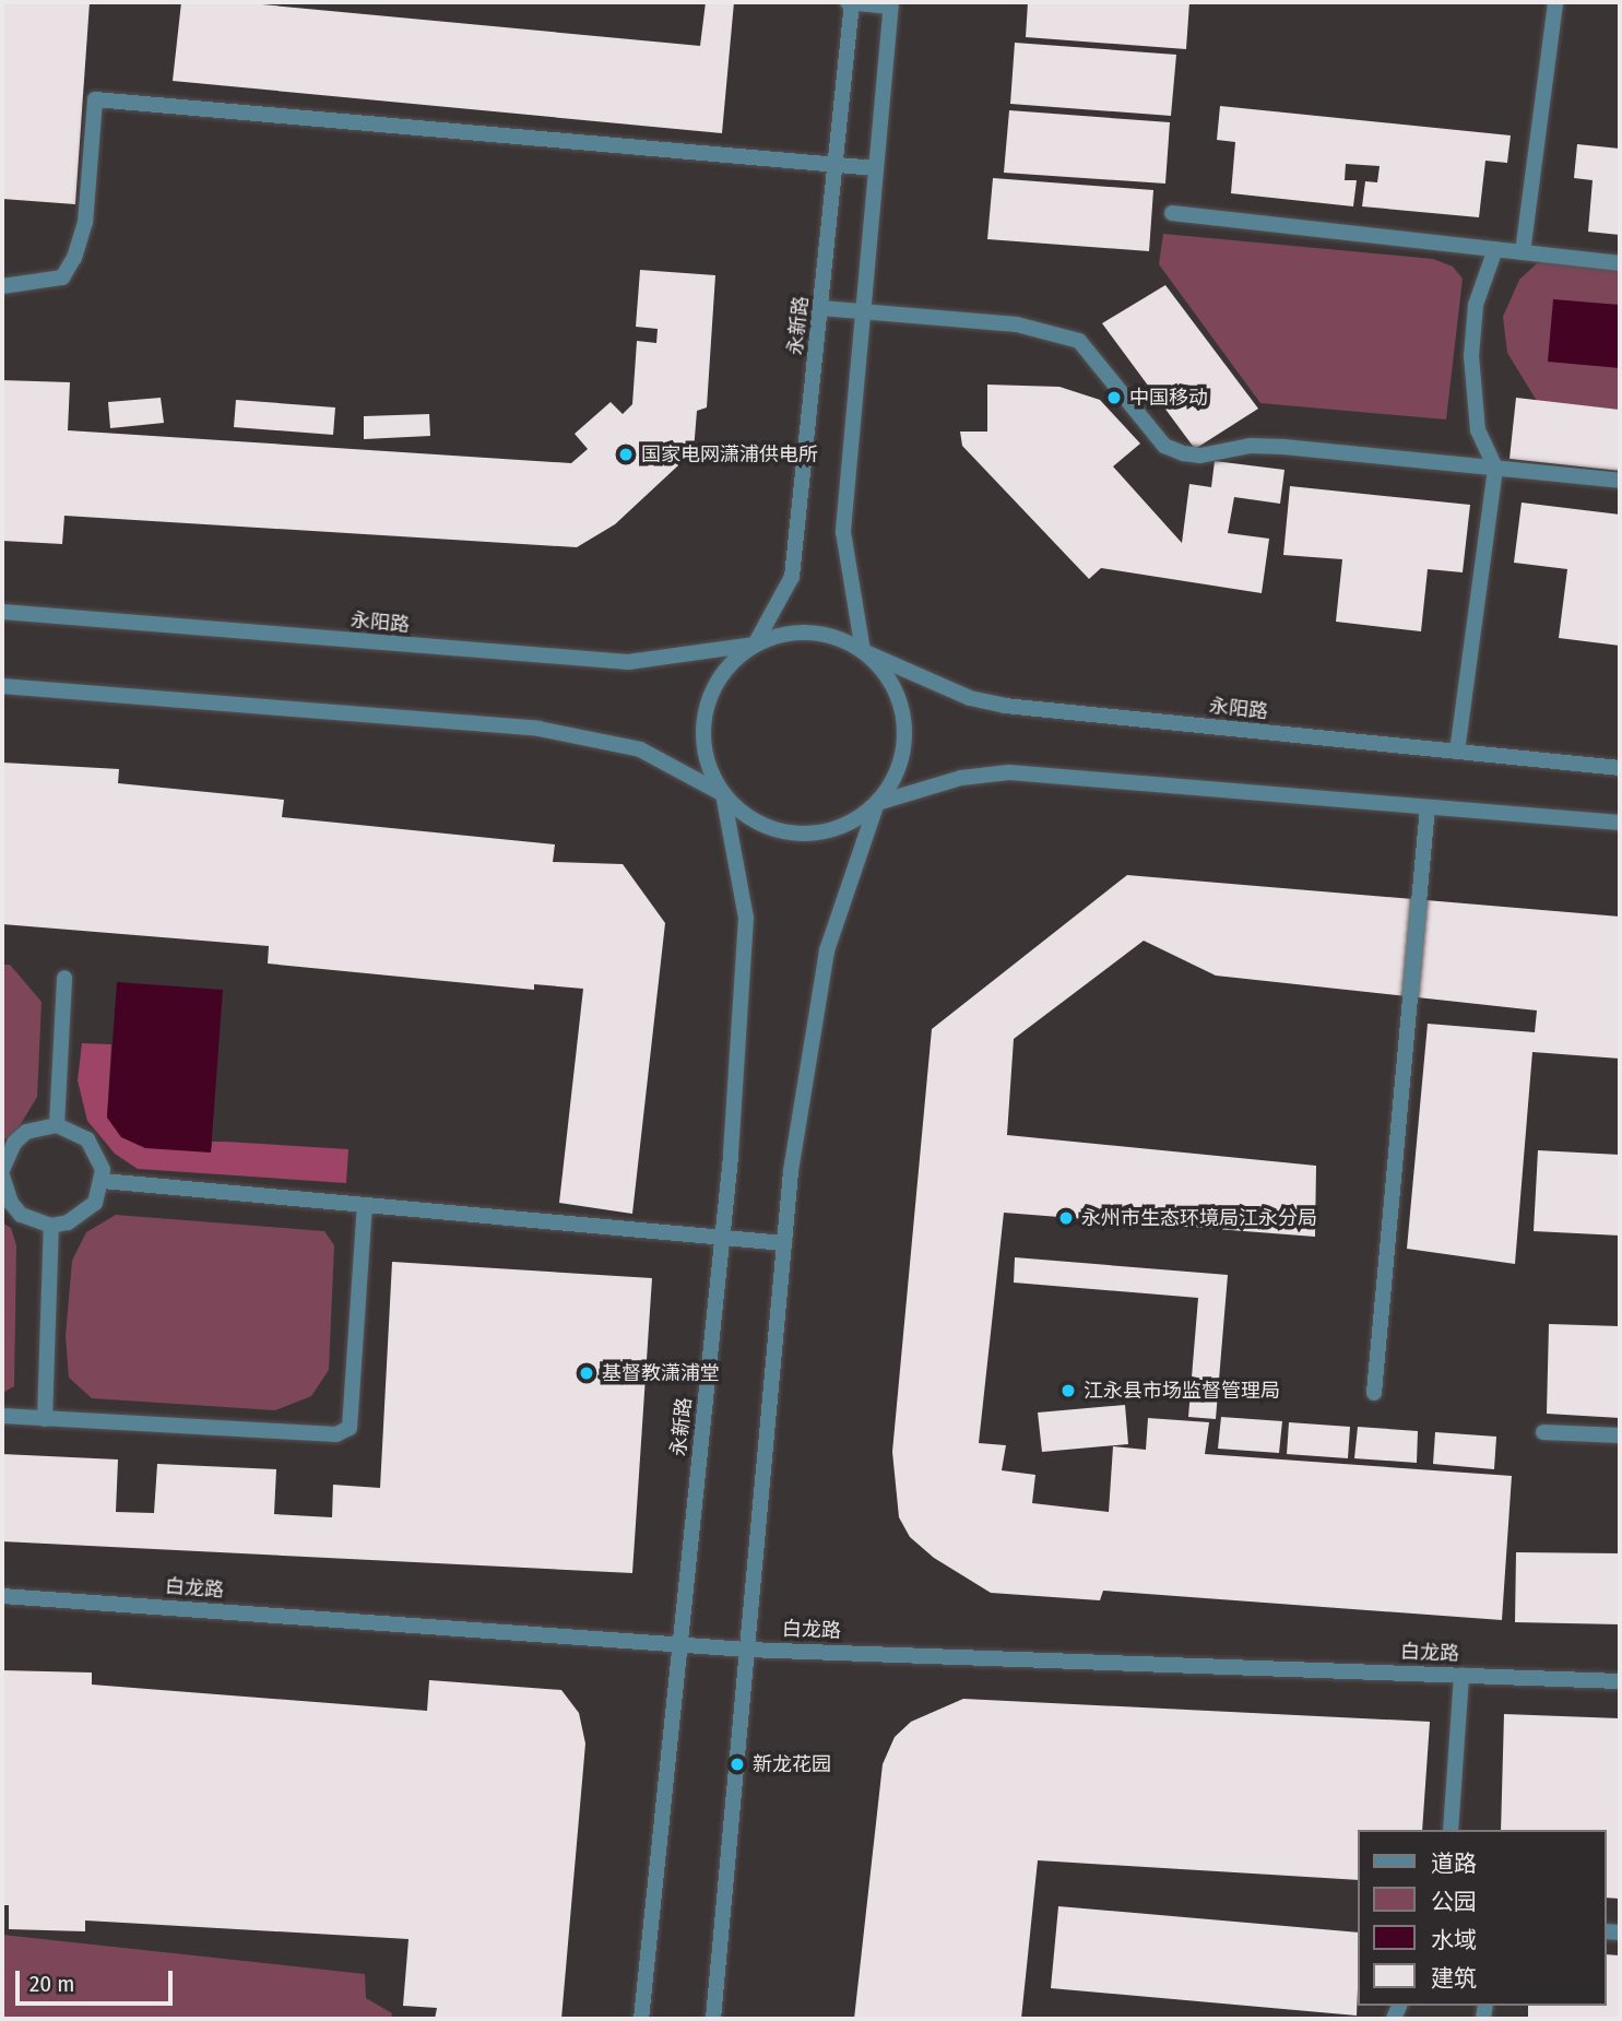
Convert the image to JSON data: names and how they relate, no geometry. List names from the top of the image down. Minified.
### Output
{"streets":{"street":["永新路","永阳路","白龙路"]},"crossings":[["永新路","永阳路"],["永新路","白龙路"]],"places":["中国移动","国家电网潇浦供电所","永州市生态环境局江永分局","基督教潇浦堂","江永县市场监督管理局","新龙花园"],"legend":["道路","公园","水域","建筑"],"scale_bar":"20 m"}
